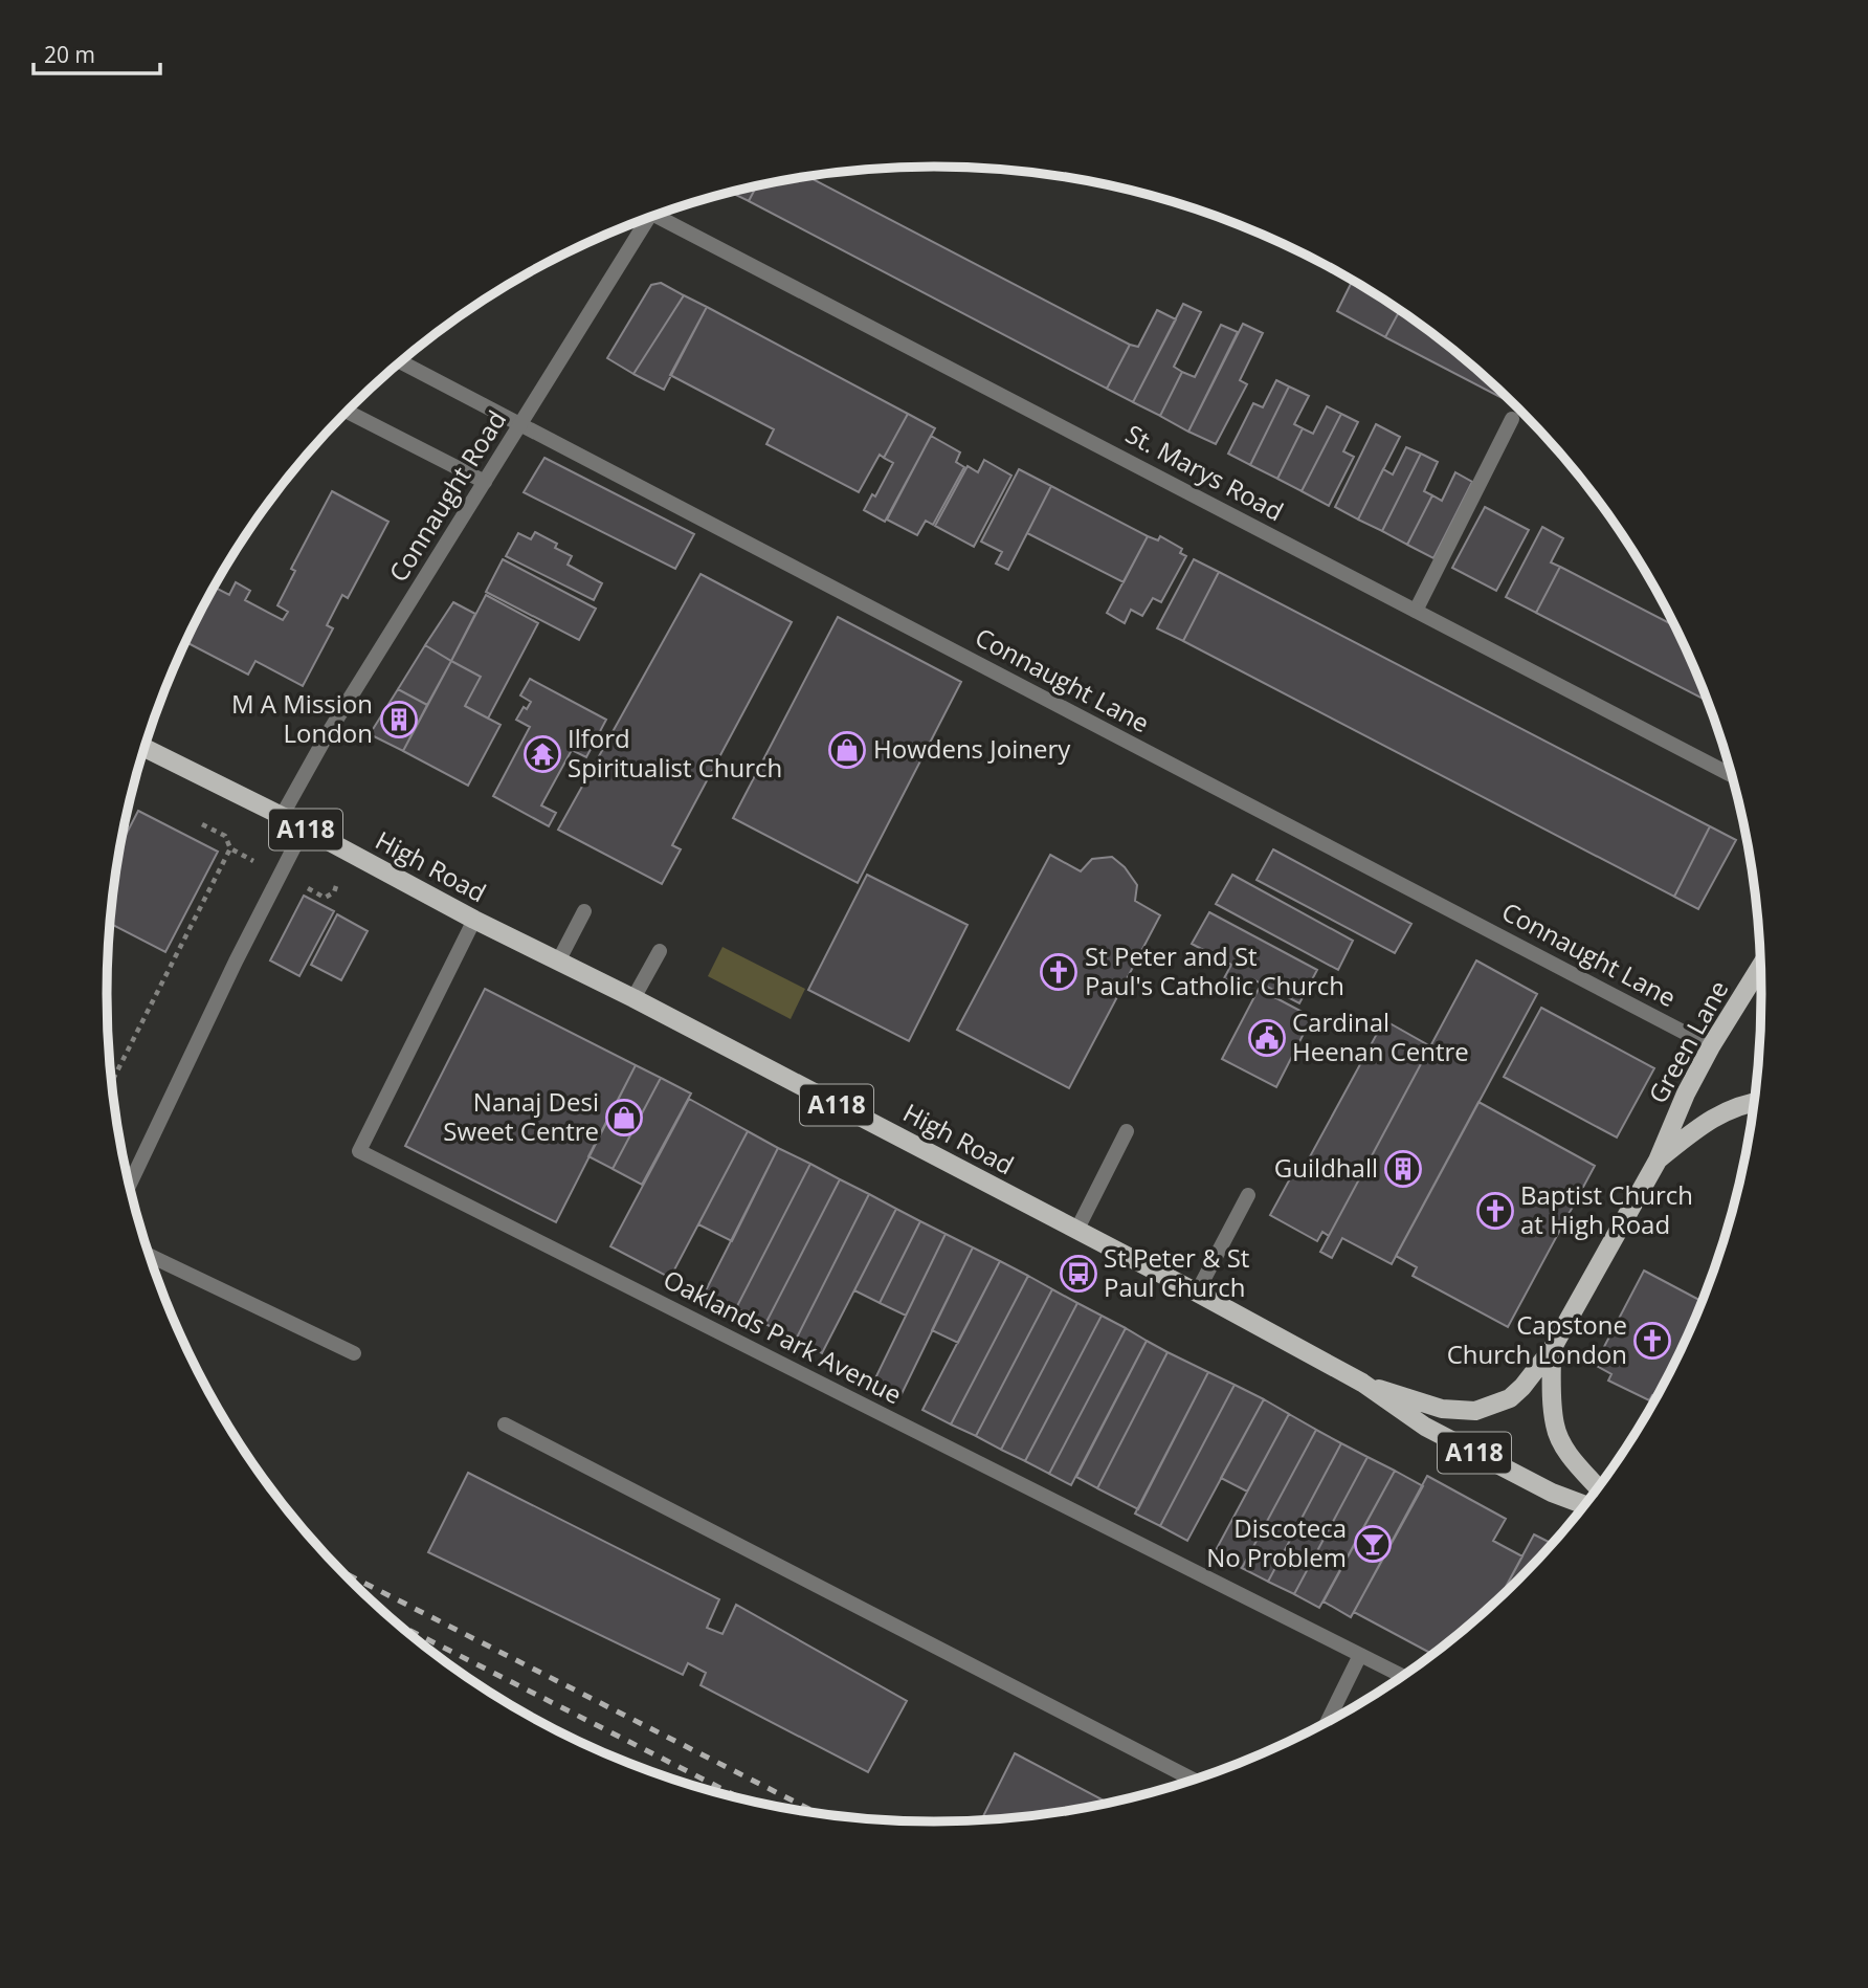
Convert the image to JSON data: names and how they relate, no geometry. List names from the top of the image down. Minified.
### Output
{"streets":{"main road":["A118","High Road","Green Lane"],"street":["St. Marys Road","Connaught Road","Connaught Lane","Oaklands Park Avenue"]},"crossings":[["Connaught Road","Connaught Lane"],["Connaught Road","High Road"],["Connaught Lane","Green Lane"],["A118","Green Lane"],["High Road","Green Lane"],["High Road","Oaklands Park Avenue"]],"places":{"building":["M A Mission London","Guildhall"],"shop":["Howdens Joinery","Nanaj Desi Sweet Centre"],"temple":["Ilford Spiritualist Church"],"church":["St Peter and St Paul's Catholic Church","Baptist Church at High Road","Capstone Church London"],"public building":["Cardinal Heenan Centre"],"bus stop":["St Peter & St Paul Church"],"bar":["Discoteca No Problem"]},"scale_bar":"20 m"}
